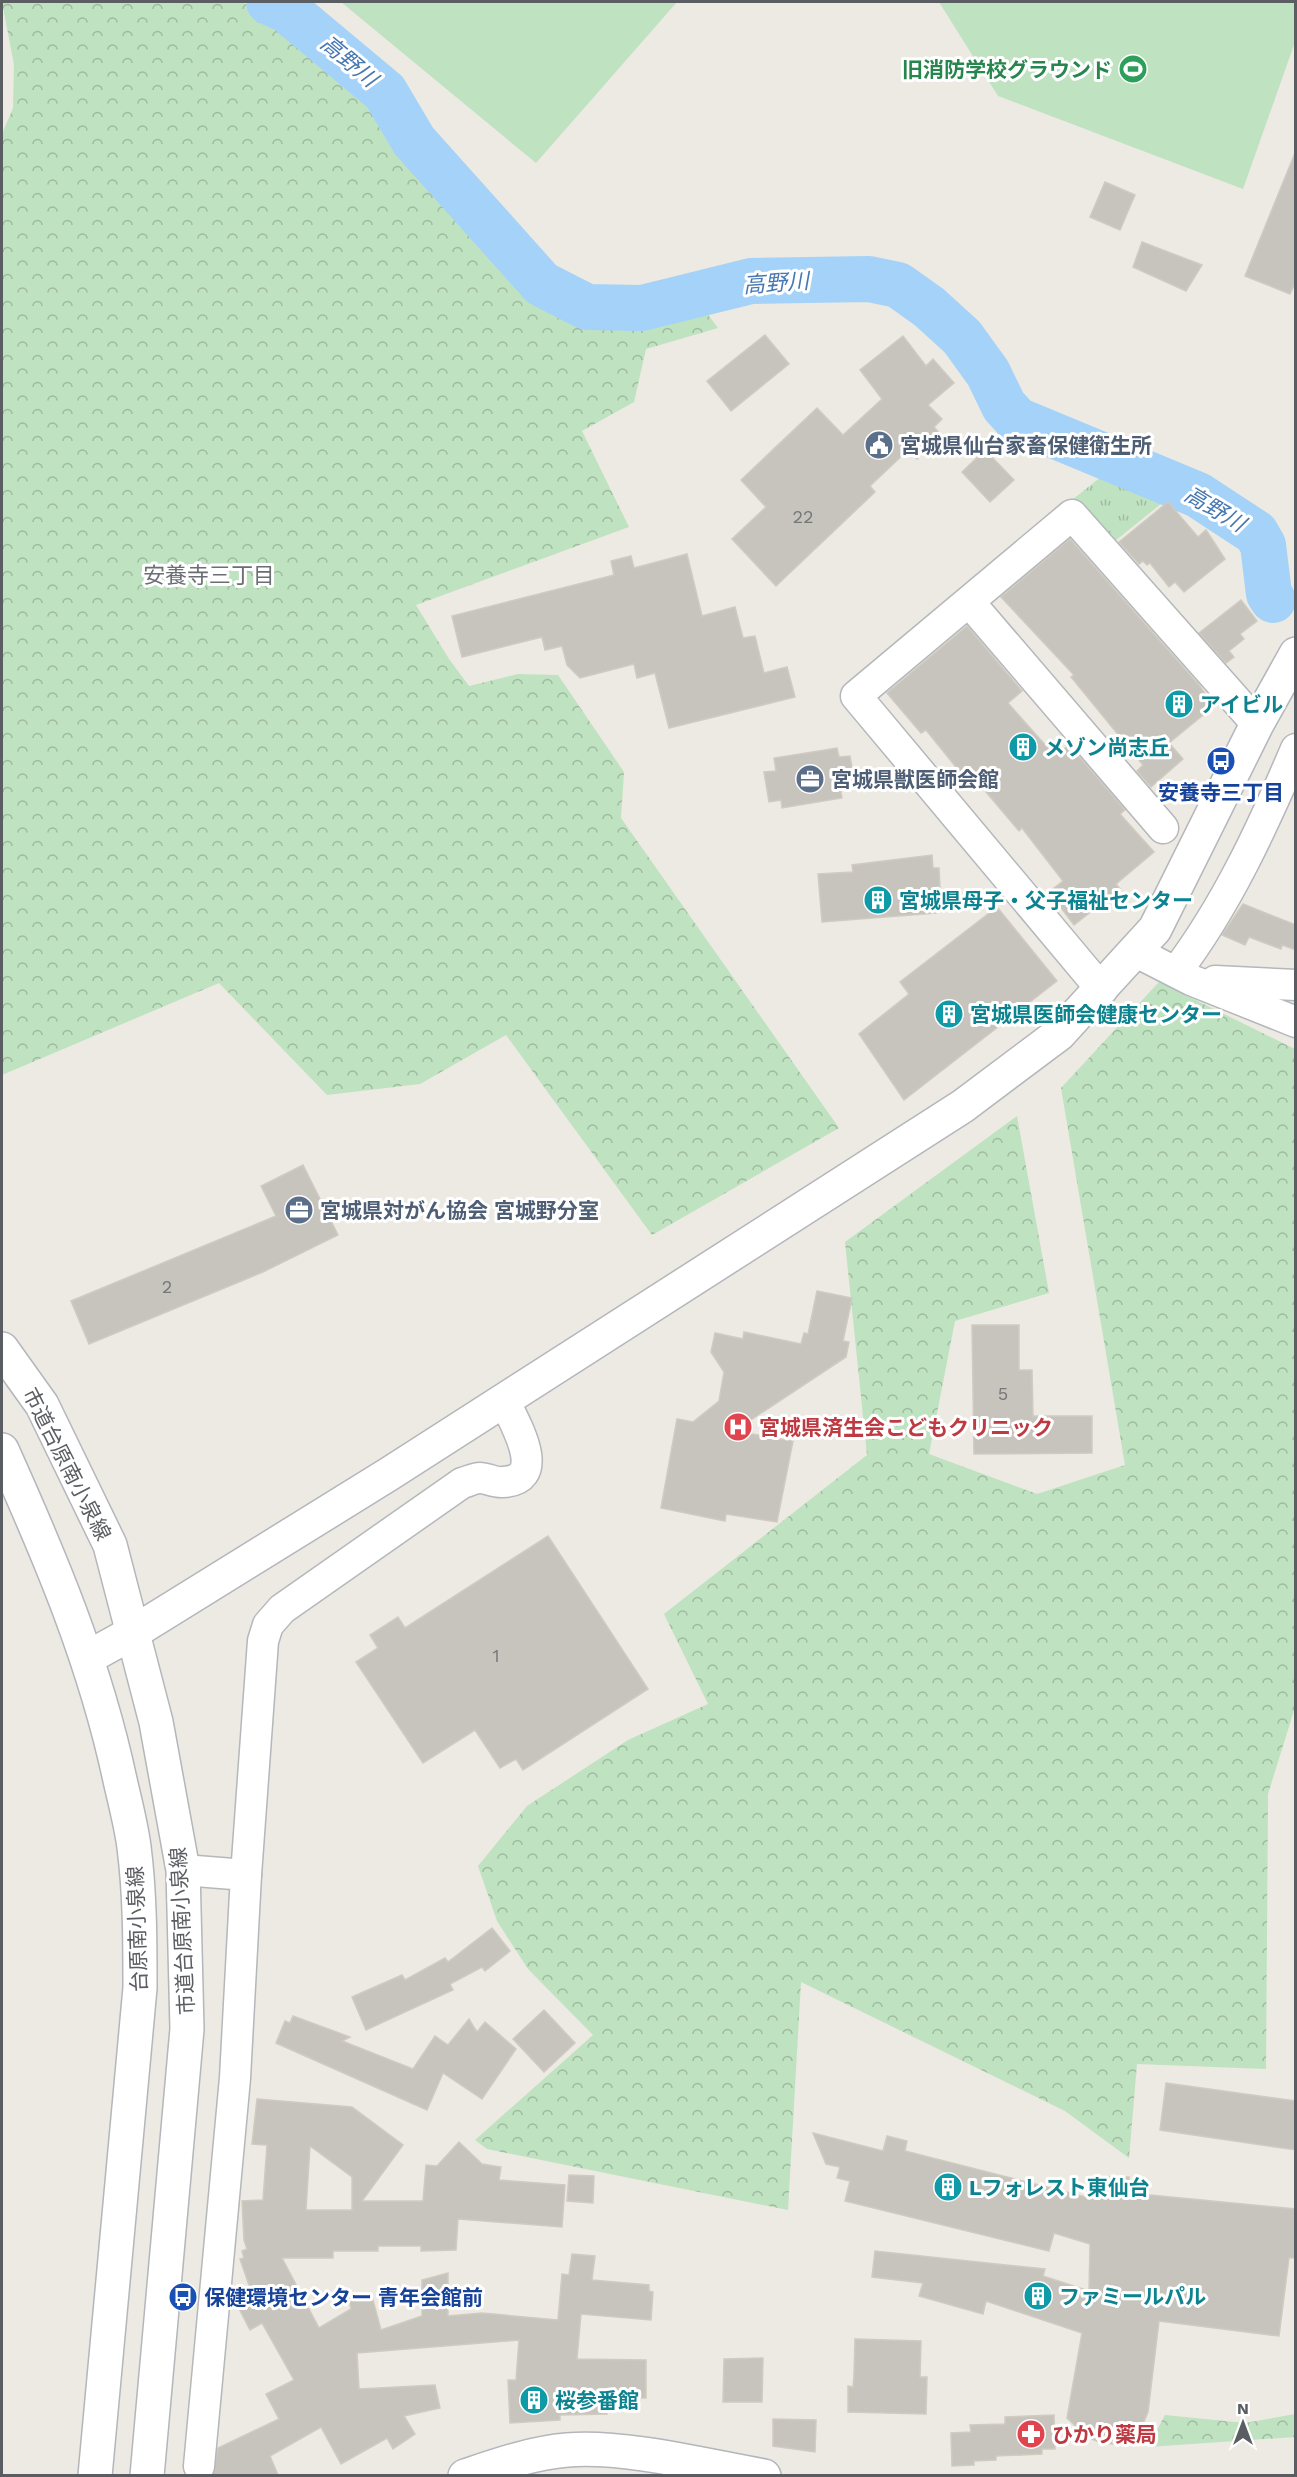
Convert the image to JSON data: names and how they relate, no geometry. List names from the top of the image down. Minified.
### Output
{"streets":{"street":["市道台原南小泉線","台原南小泉線"]},"districts":["安養寺三丁目"],"water":["高野川"],"places":{"sports":["旧消防学校グラウンド"],"public building":["宮城県仙台家畜保健衛生所"],"building":["アイビル","メゾン尚志丘","宮城県母子・父子福祉センター","宮城県医師会健康センター","Lフォレスト東仙台","ファミールパル","桜参番館"],"bus stop":["安養寺三丁目","保健環境センター 青年会館前"],"office":["宮城県獣医師会館","宮城県対がん協会 宮城野分室"],"hospital":["宮城県済生会こどもクリニック"],"pharmacy":["ひかり薬局"]},"house_numbers":["22","2","5","1"],"north":"top"}
